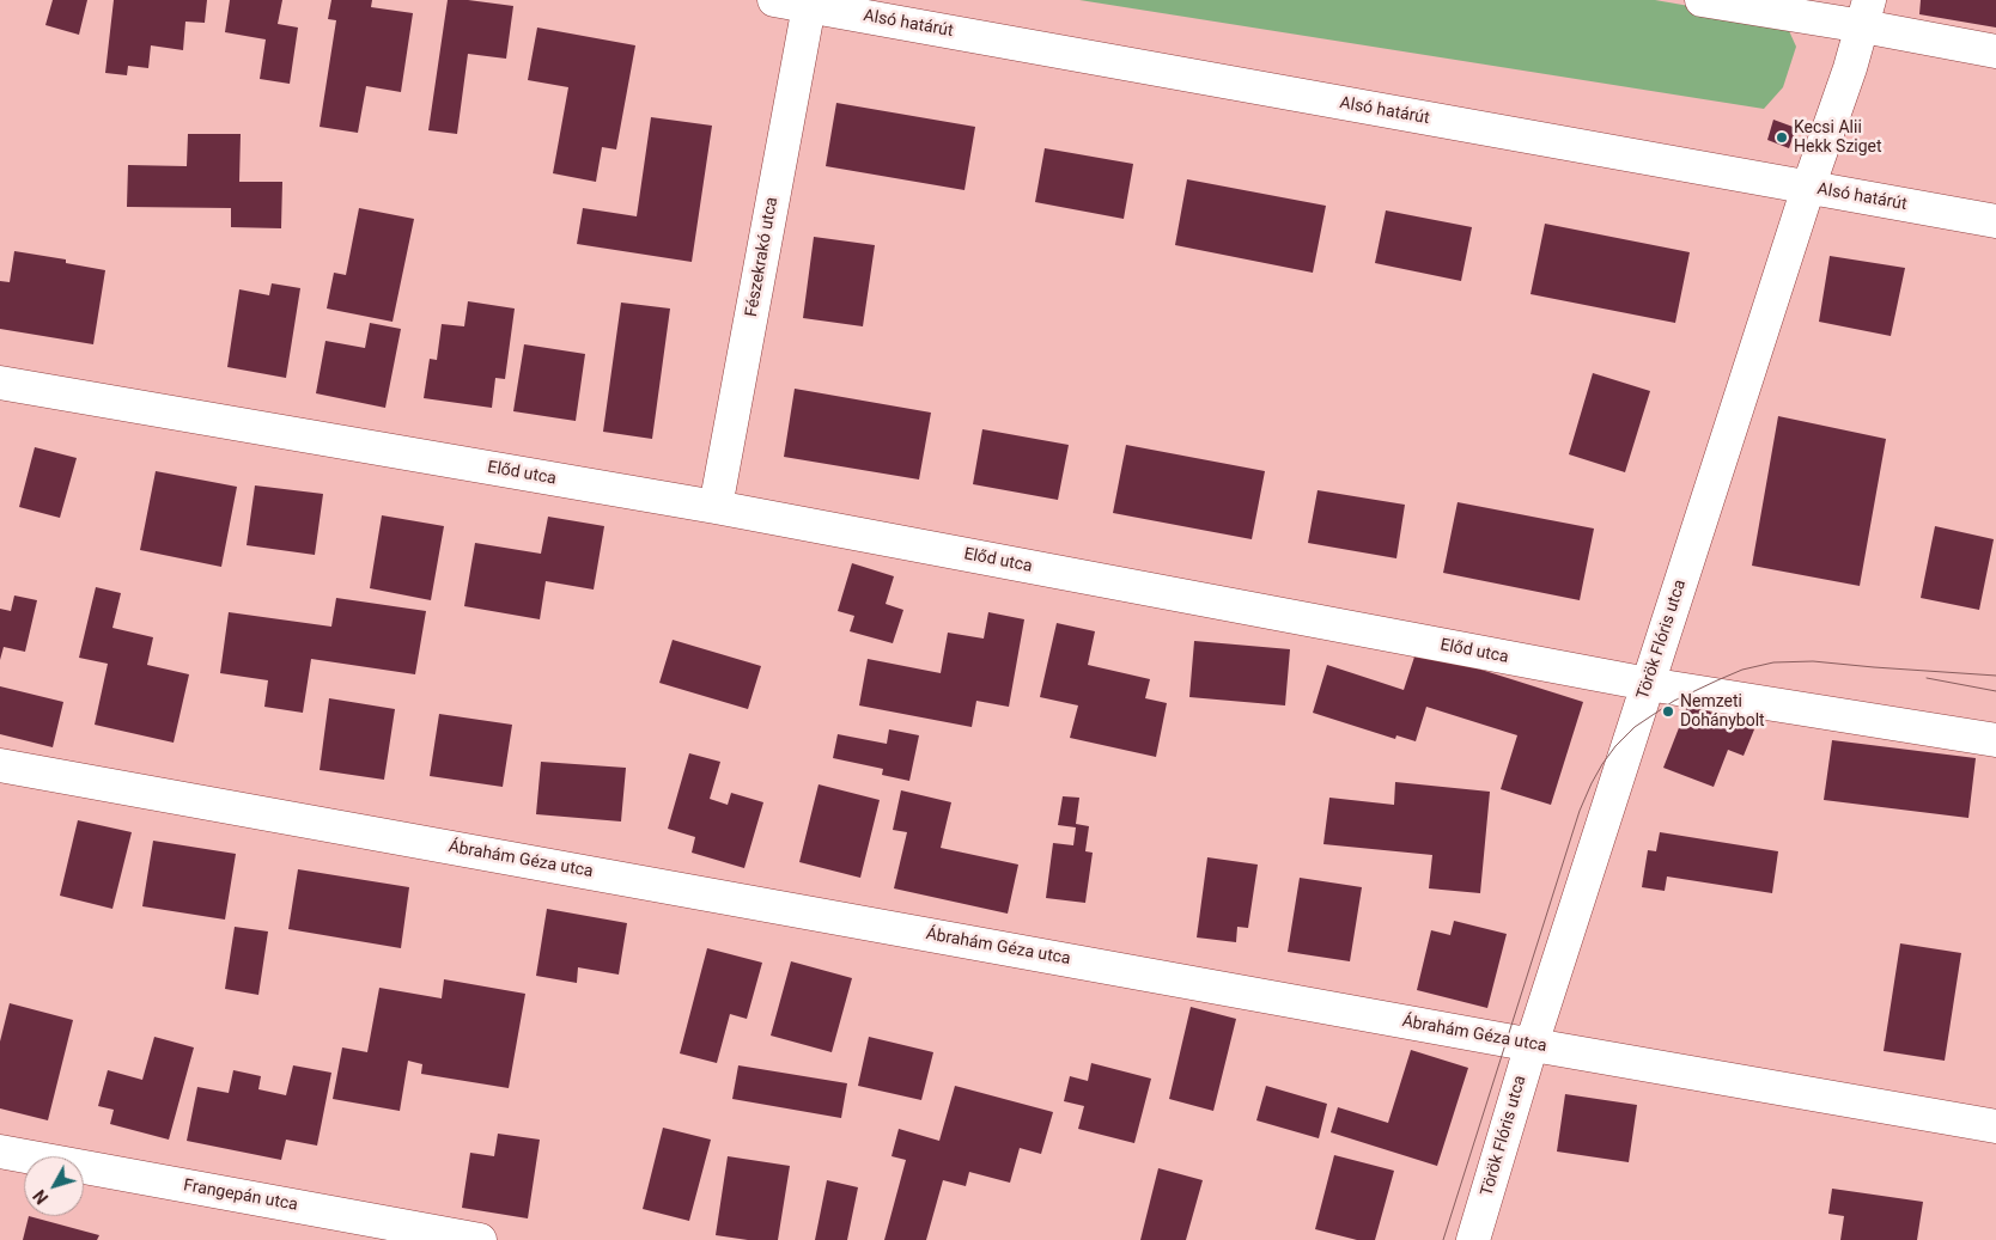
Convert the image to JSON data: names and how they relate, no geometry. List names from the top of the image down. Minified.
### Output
{"streets":{"street":["Alsó határút","Fészekrakó utca","Előd utca","Török Flóris utca","Ábrahám Géza utca","Frangepán utca"]},"crossings":[["Alsó határút","Fészekrakó utca"],["Alsó határút","Török Flóris utca"],["Fészekrakó utca","Előd utca"],["Előd utca","Török Flóris utca"],["Török Flóris utca","Ábrahám Géza utca"]],"places":["Kecsi Alii Hekk Sziget","Nemzeti Dohánybolt"],"north":"bottom left"}
